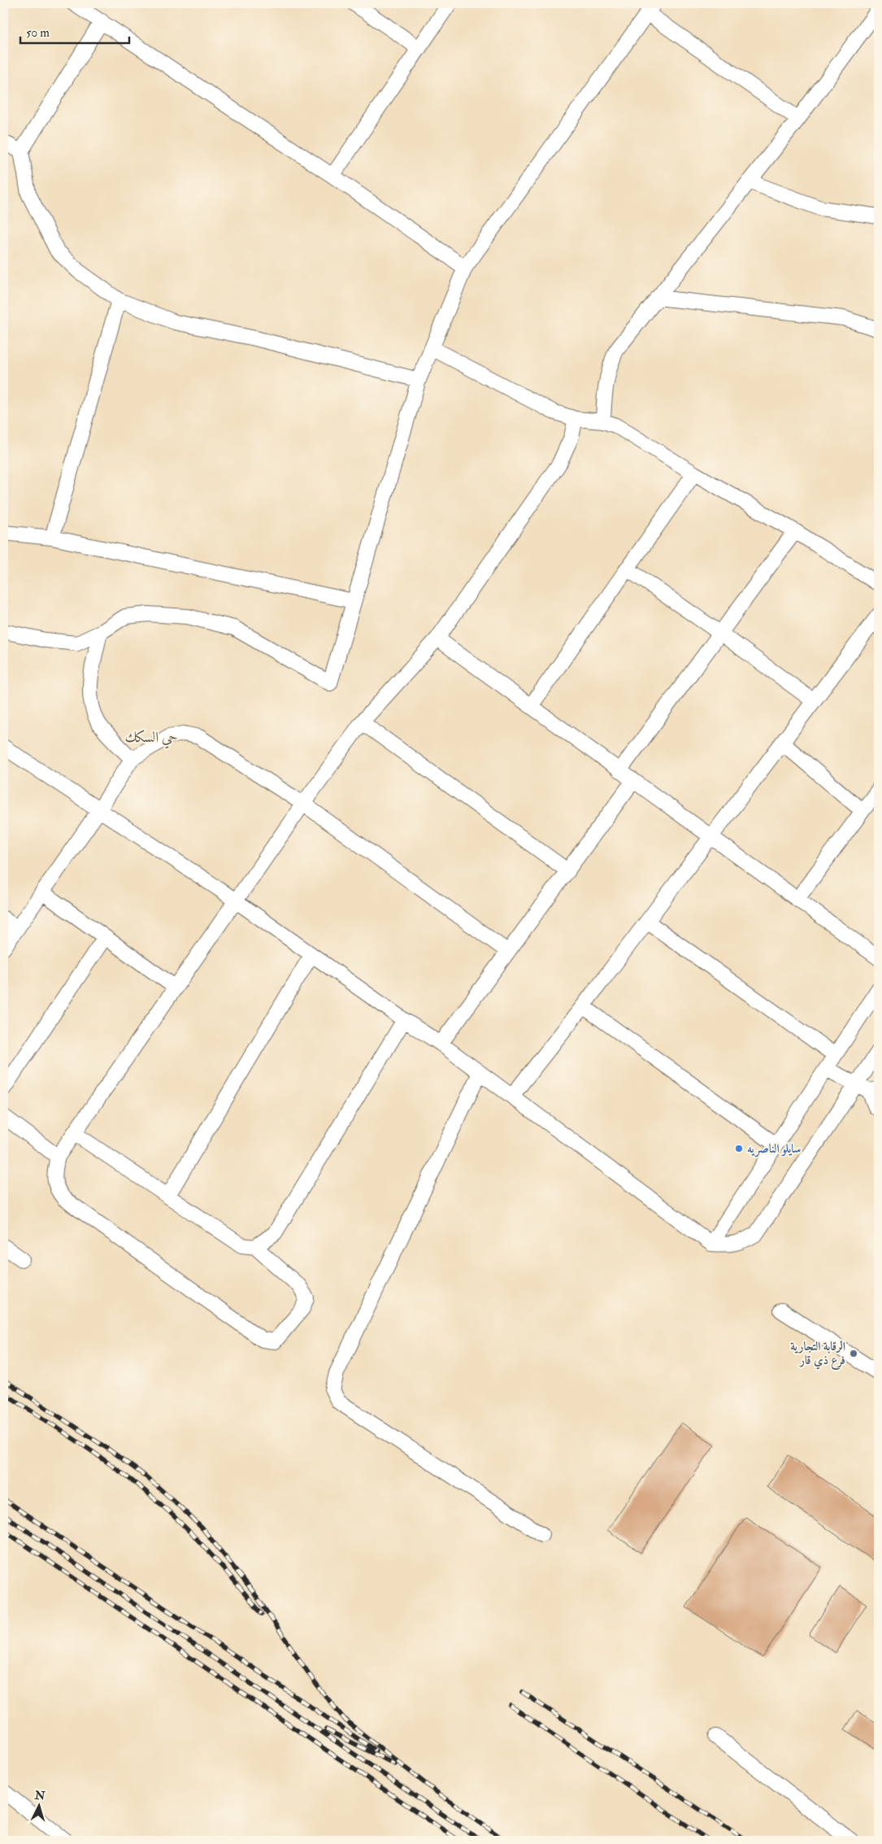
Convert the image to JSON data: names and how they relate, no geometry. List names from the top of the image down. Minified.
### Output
{"districts":["حي السكك"],"places":["سايلو الناصريه","الرقابة التجارية فرع ذي قار"],"scale_bar":"50 m","north":"top"}
